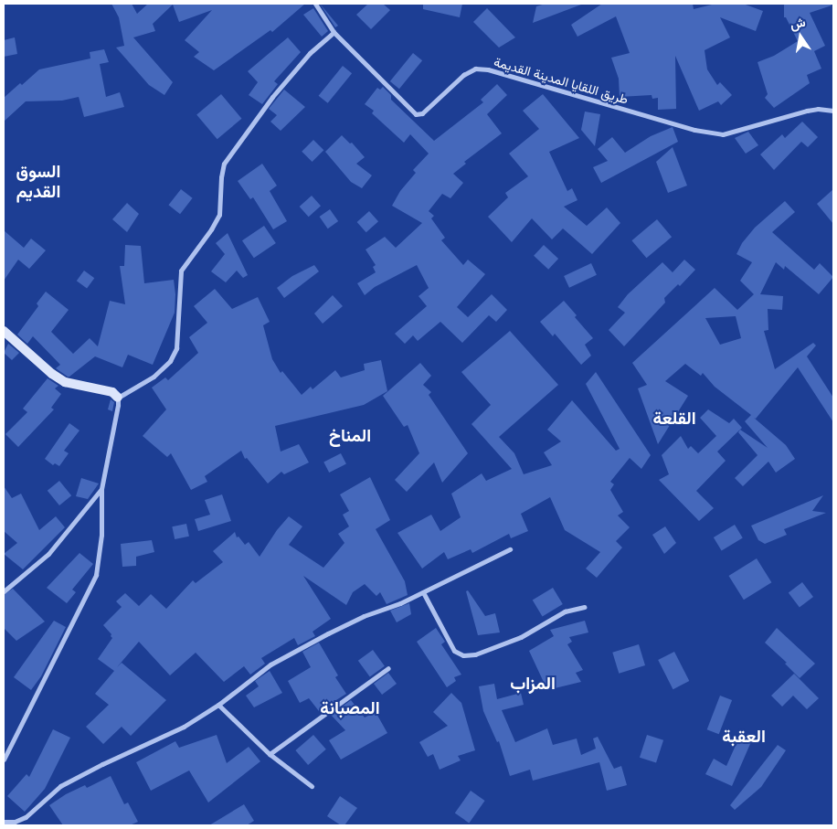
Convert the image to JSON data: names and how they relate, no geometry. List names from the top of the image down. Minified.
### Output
{"streets":{"street":["طريق اللقايا المدينة القديمة"]},"districts":["السوق القديم","القلعة","المناخ","المزاب","المصبانة","العقبة"],"north":"top"}
